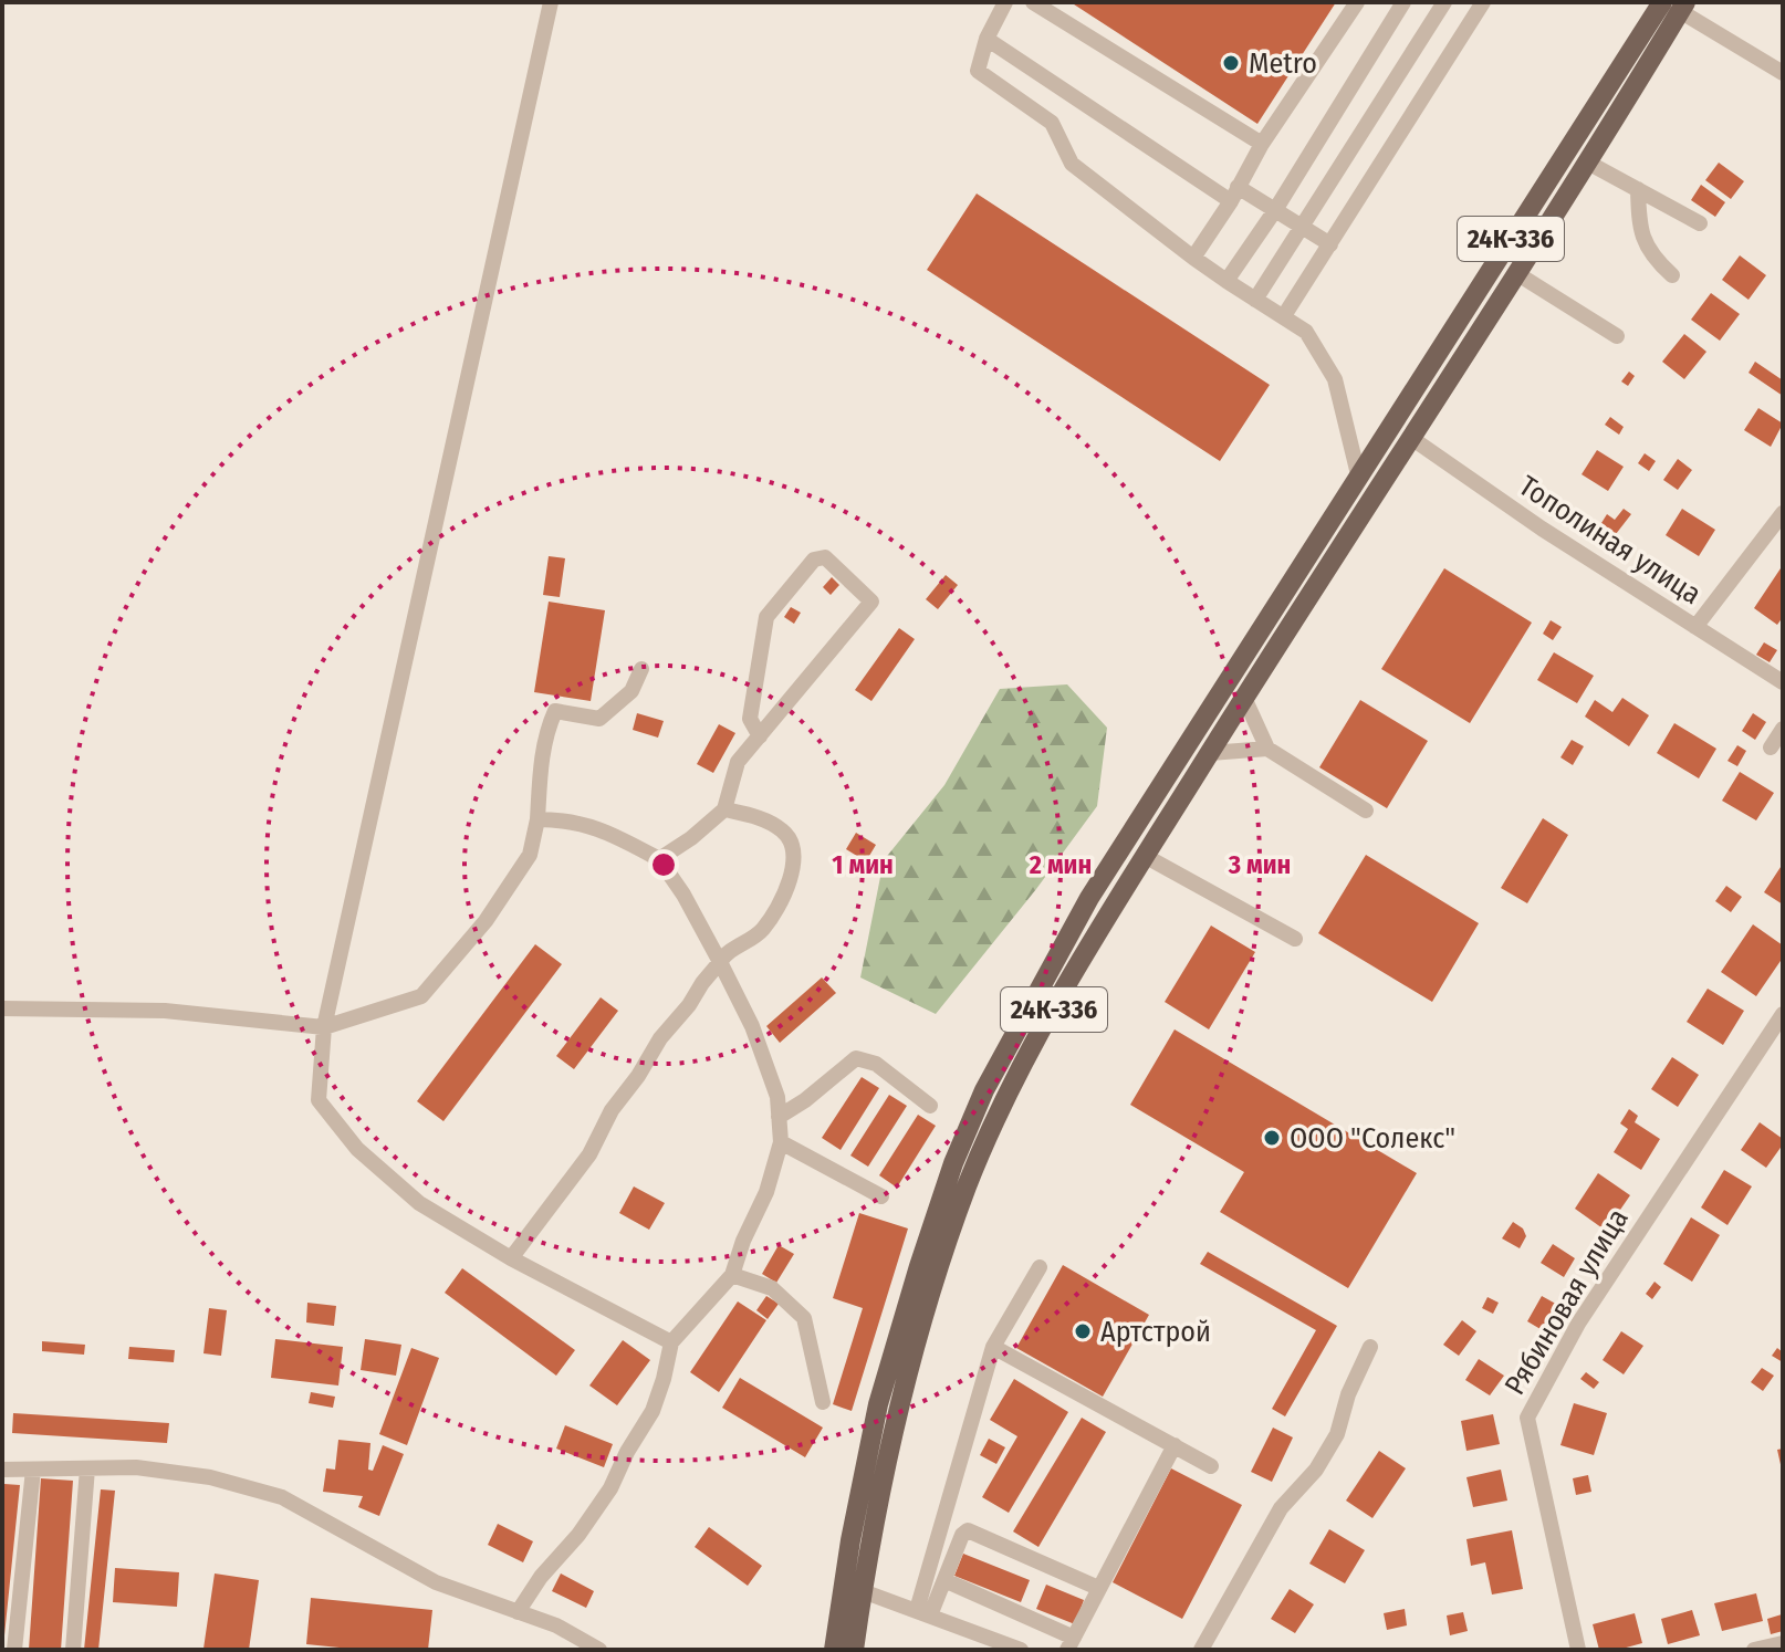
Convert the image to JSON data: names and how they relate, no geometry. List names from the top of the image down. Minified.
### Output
{"streets":{"main road":["24К-336"],"street":["Тополиная улица","Рябиновая улица"]},"crossings":[["24К-336","Тополиная улица"]],"places":["Metro","ООО \"Солекс\"","Артстрой"],"rings":["1 мин","2 мин","3 мин"]}
